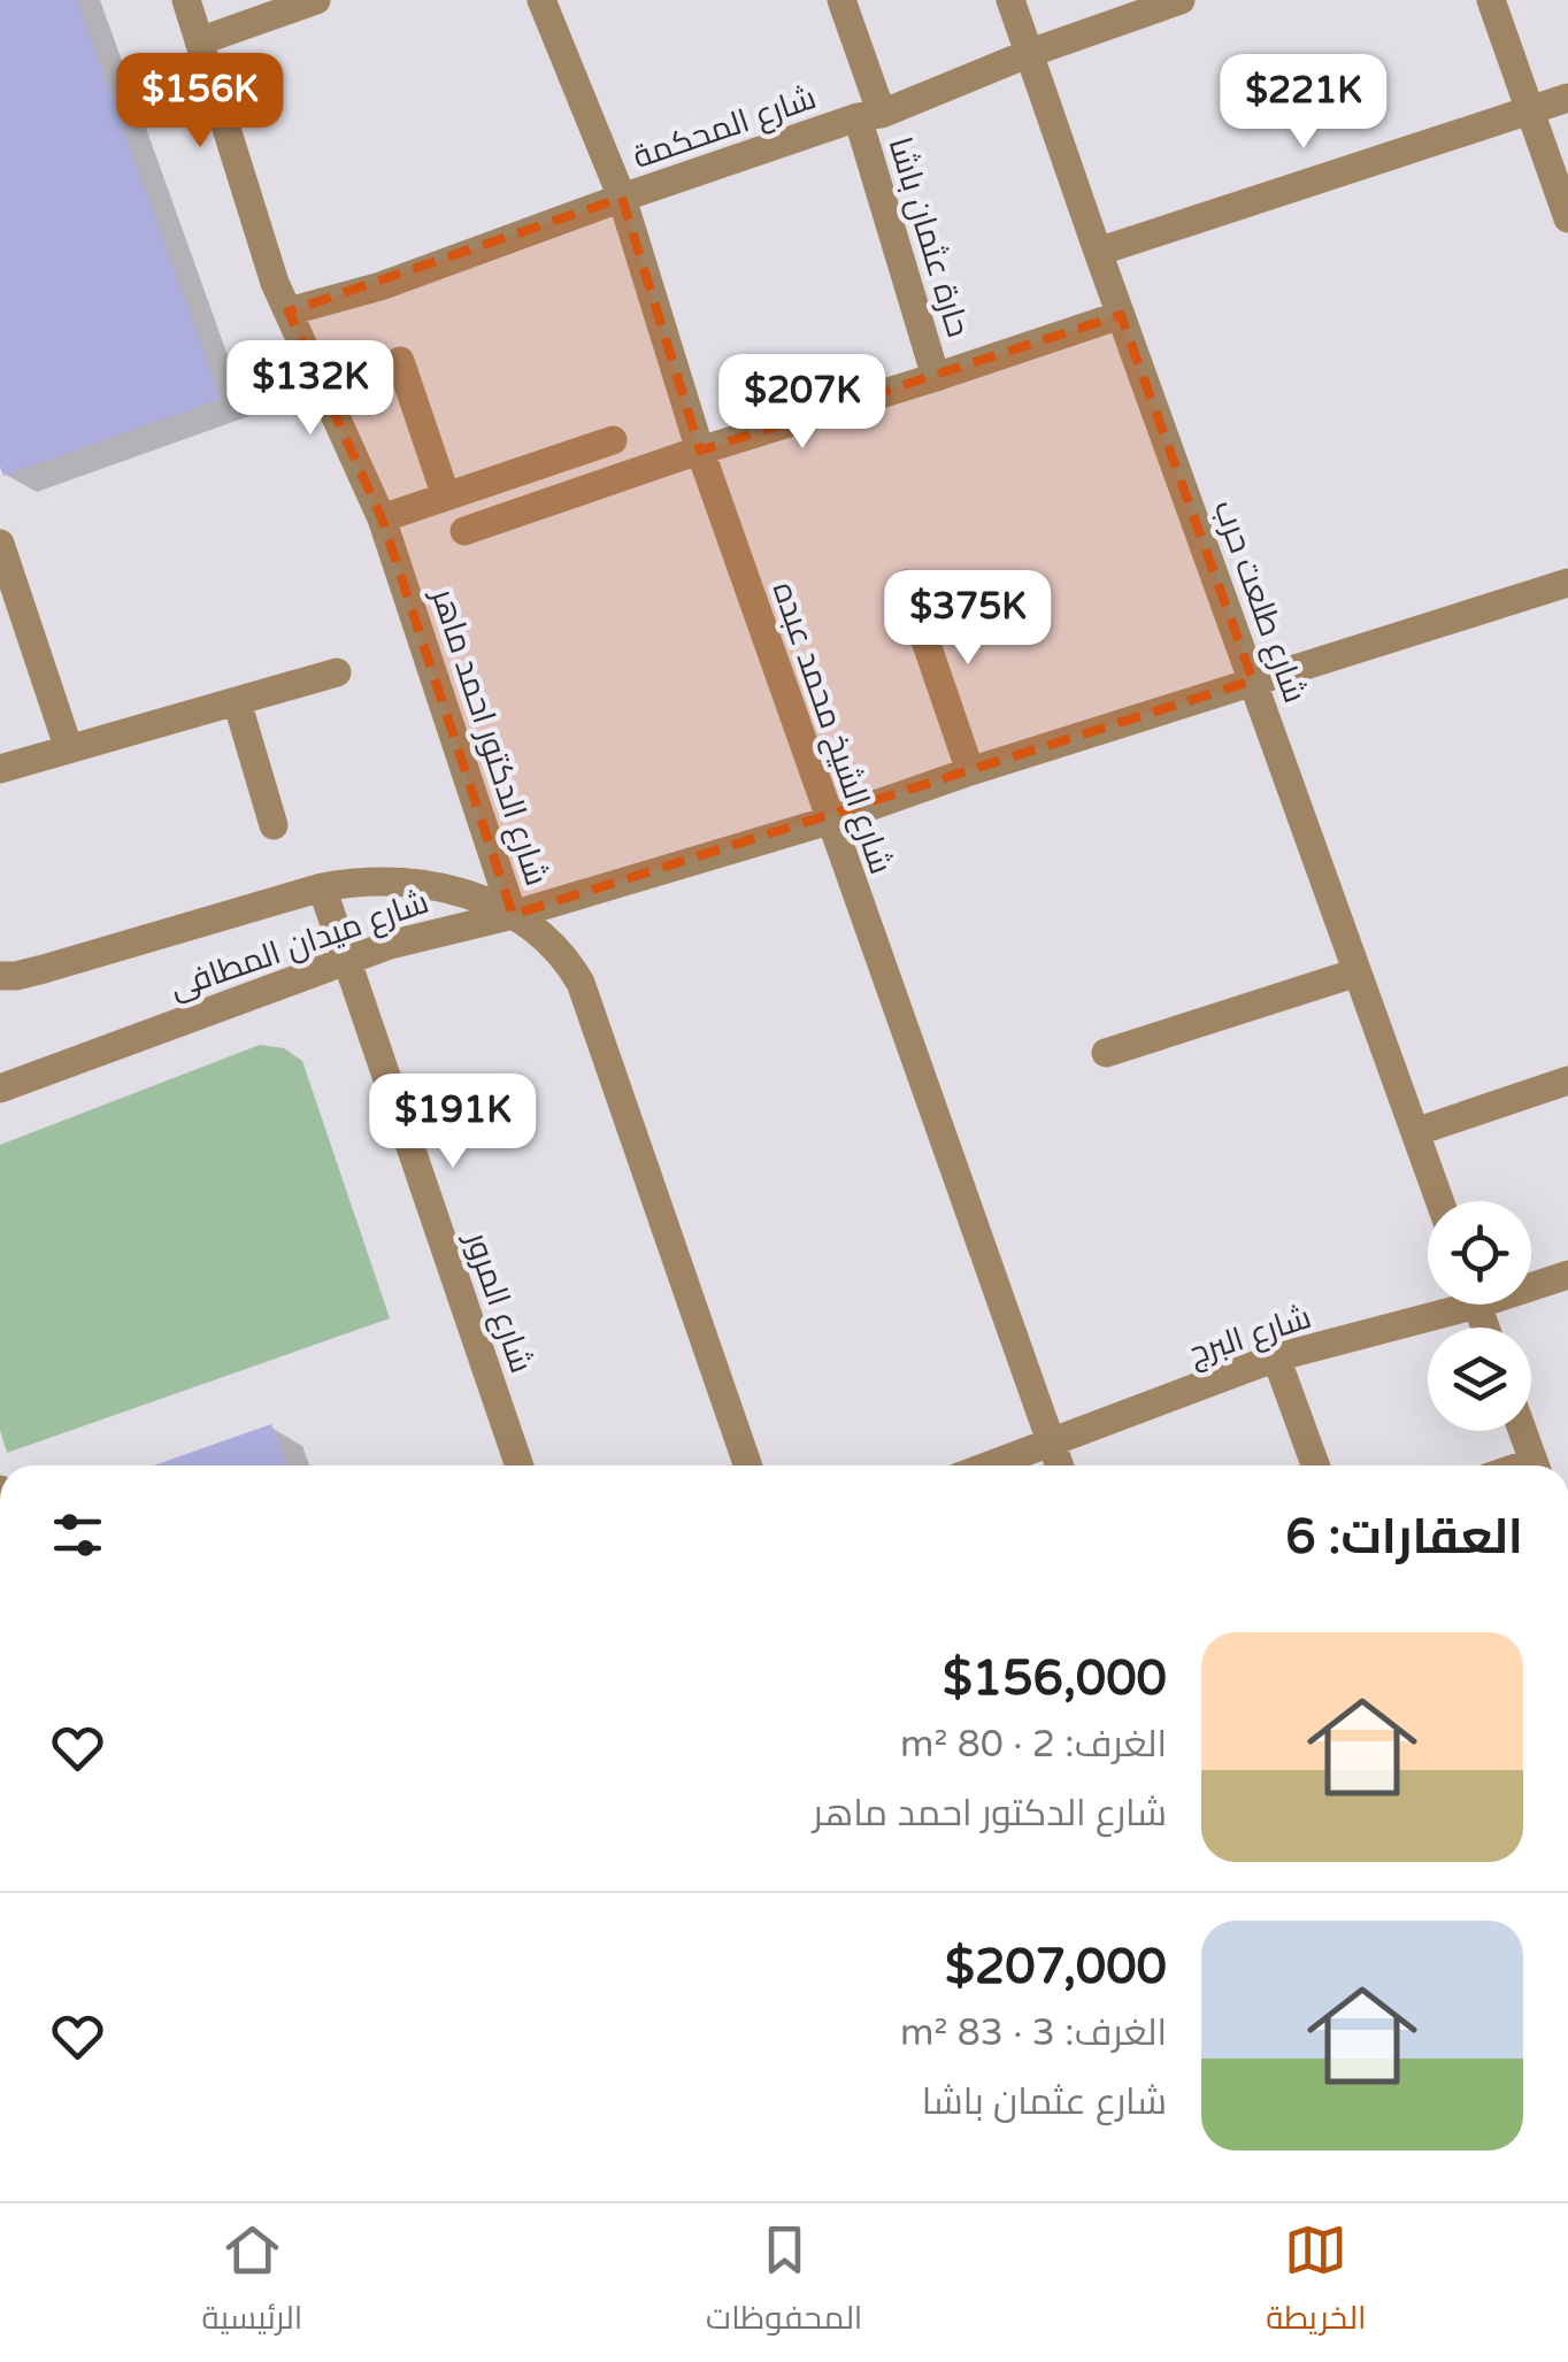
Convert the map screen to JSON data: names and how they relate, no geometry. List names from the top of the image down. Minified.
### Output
{"streets":{"street":["شارع المحكمة","حارة عثمان باشا","شارع طلعت حرب","شارع الشيخ محمد عبده","شارع الدكتور احمد ماهر","شارع ميدان المطافى","شارع المرور","شارع البرج"]},"crossings":[["شارع المحكمة","حارة عثمان باشا"],["شارع المحكمة","شارع طلعت حرب"],["شارع المحكمة","شارع الشيخ محمد عبده"],["شارع المحكمة","شارع الدكتور احمد ماهر"],["شارع الشيخ محمد عبده","شارع البرج"],["شارع الدكتور احمد ماهر","شارع ميدان المطافى"],["شارع ميدان المطافى","شارع المرور"]],"page":{"price":["$156K","$221K","$132K","$207K","$375K","$191K"],"heading":"العقارات: 6","list":[{"name":"$156,000","note":"الغرف: 2 · 80 m² · شارع الدكتور احمد ماهر"},{"name":"$207,000","note":"الغرف: 3 · 83 m² · شارع عثمان باشا"}],"tabs":["الخريطة","المحفوظات","الرئيسية"]}}
